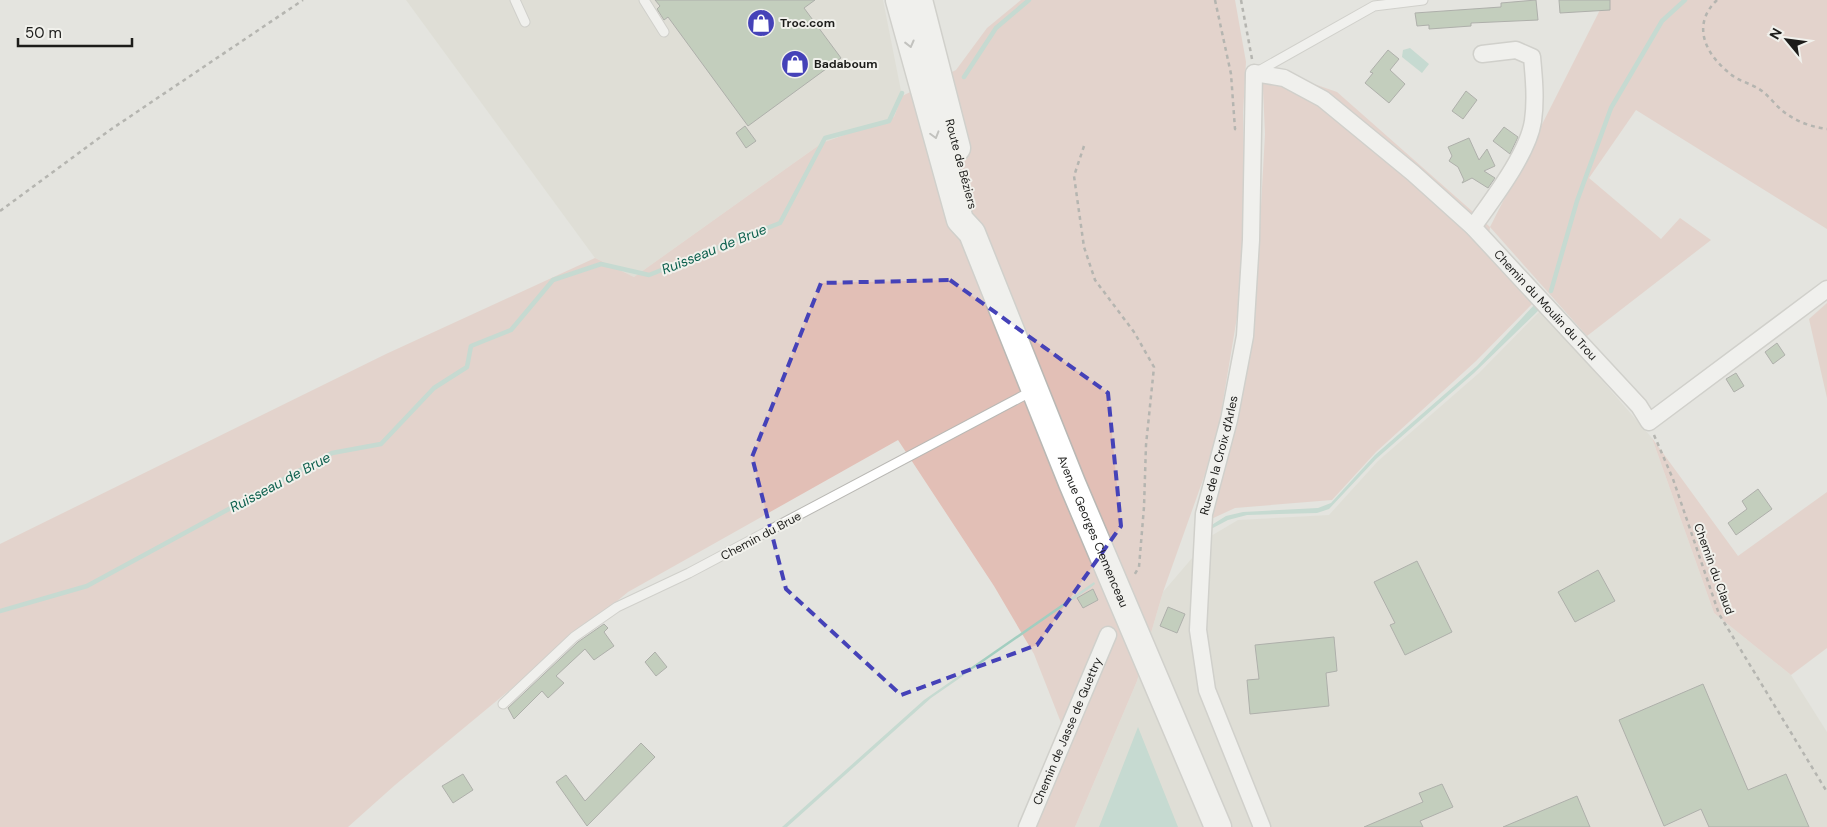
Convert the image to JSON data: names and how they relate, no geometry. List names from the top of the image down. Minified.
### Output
{"streets":{"main road":["Route de Béziers","Avenue Georges Clemenceau"],"street":["Chemin du Moulin du Trou","Rue de la Croix d'Arles","Chemin de Jasse de Guettry"],"lane":["Chemin du Brue"],"path":["Chemin du Claud"]},"crossings":[["Route de Béziers","Avenue Georges Clemenceau"],["Chemin du Moulin du Trou","Rue de la Croix d'Arles"],["Chemin du Moulin du Trou","Chemin du Claud"],["Avenue Georges Clemenceau","Chemin du Brue"]],"water":["Ruisseau de Brue"],"places":{"shop":["Troc.com","Badaboum"]},"scale_bar":"50 m","north":"top left"}
